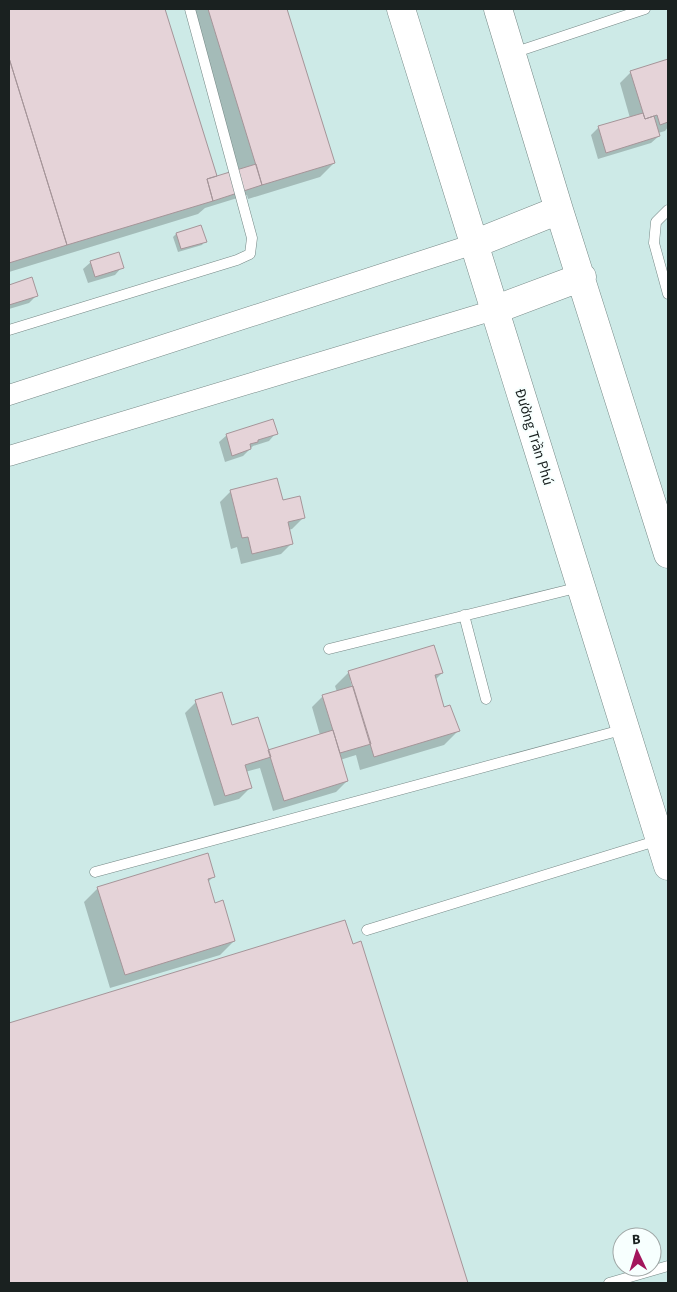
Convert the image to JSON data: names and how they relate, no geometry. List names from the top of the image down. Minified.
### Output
{"streets":{"main road":["Đường Trần Phú"]},"north":"top"}
